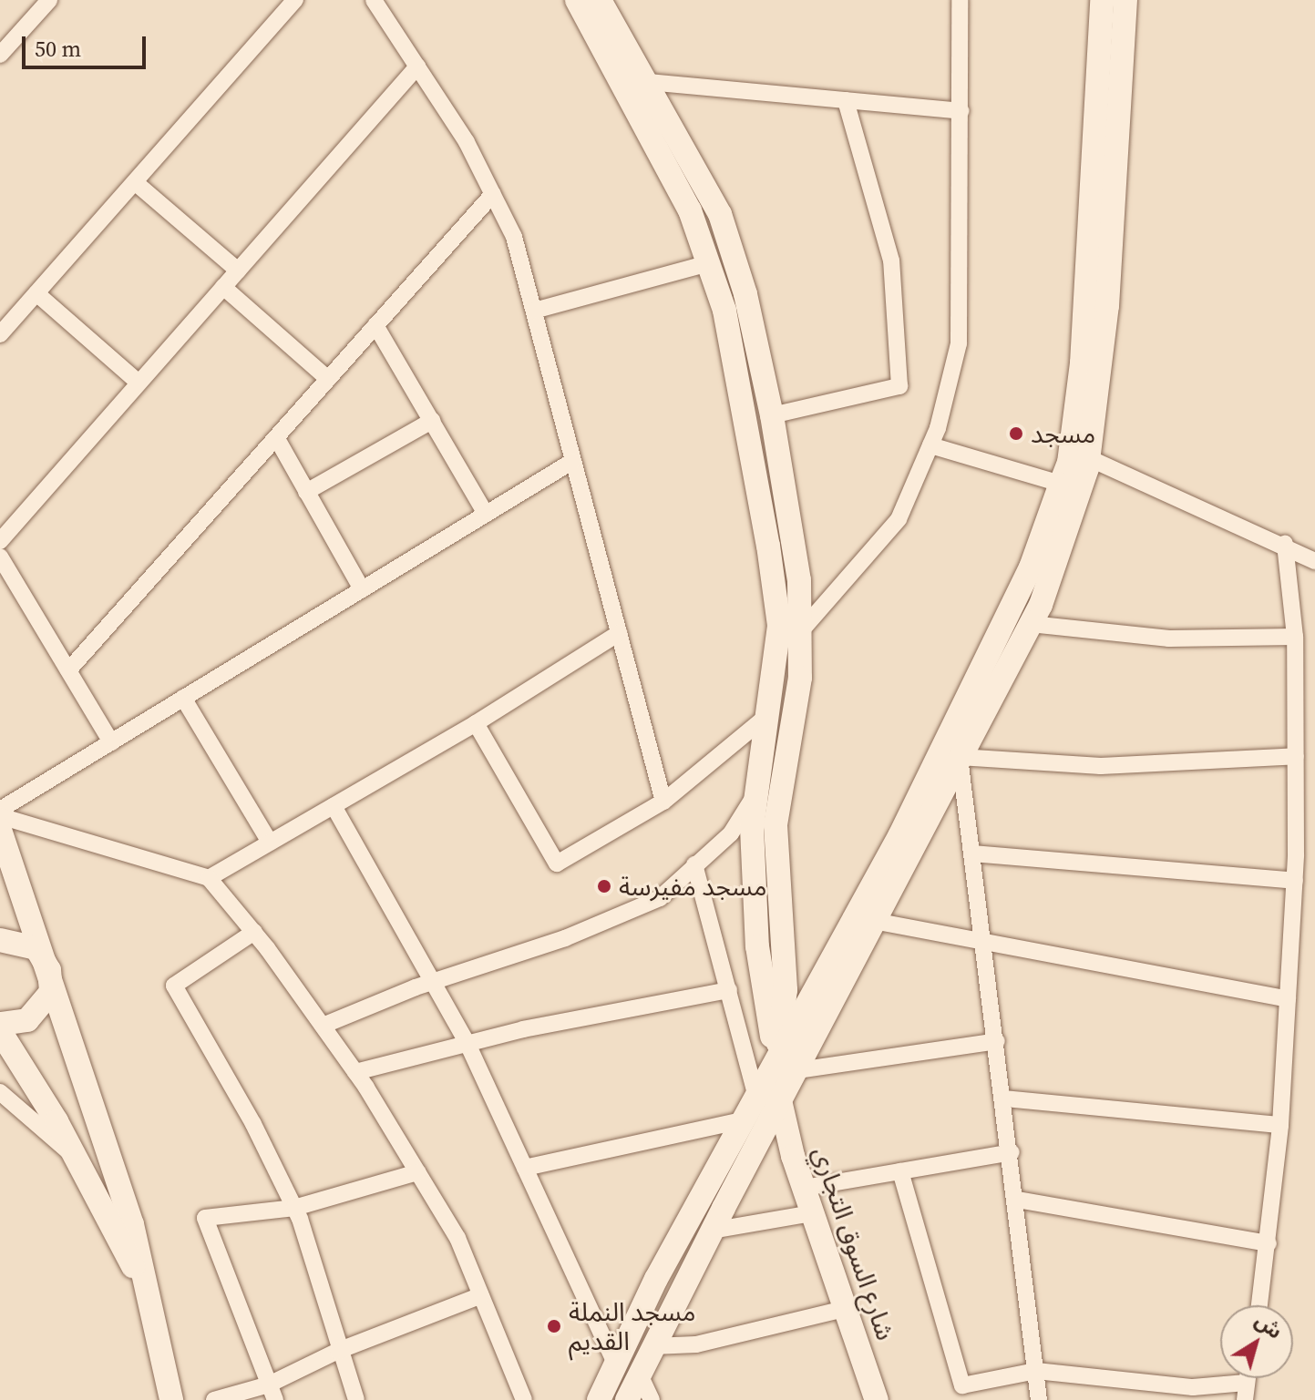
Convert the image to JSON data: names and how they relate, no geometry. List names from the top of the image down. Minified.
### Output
{"streets":{"street":["شارع السوق التجاري"]},"places":["مسجد","مسجد مفيرسة","مسجد النملة القديم"],"scale_bar":"50 m","north":"top right"}
